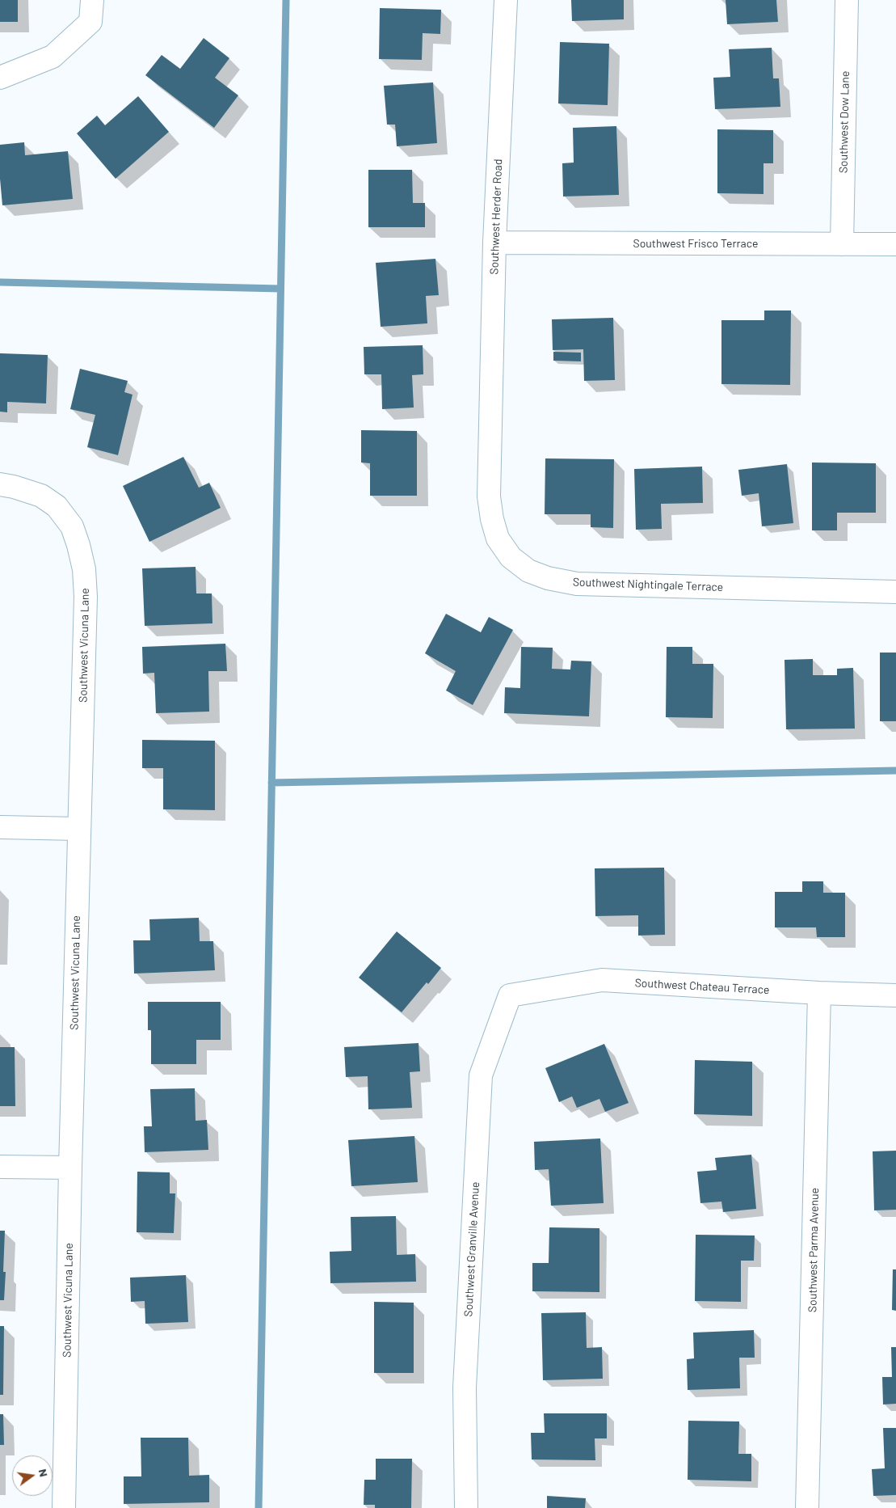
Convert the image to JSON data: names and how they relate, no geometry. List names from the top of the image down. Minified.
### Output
{"streets":{"street":["Southwest Dow Lane","Southwest Herder Road","Southwest Frisco Terrace","Southwest Nightingale Terrace","Southwest Vicuna Lane","Southwest Chateau Terrace","Southwest Granville Avenue","Southwest Parma Avenue"]},"crossings":[["Southwest Dow Lane","Southwest Frisco Terrace"],["Southwest Herder Road","Southwest Frisco Terrace"],["Southwest Herder Road","Southwest Nightingale Terrace"],["Southwest Chateau Terrace","Southwest Granville Avenue"],["Southwest Chateau Terrace","Southwest Parma Avenue"]],"north":"right"}
